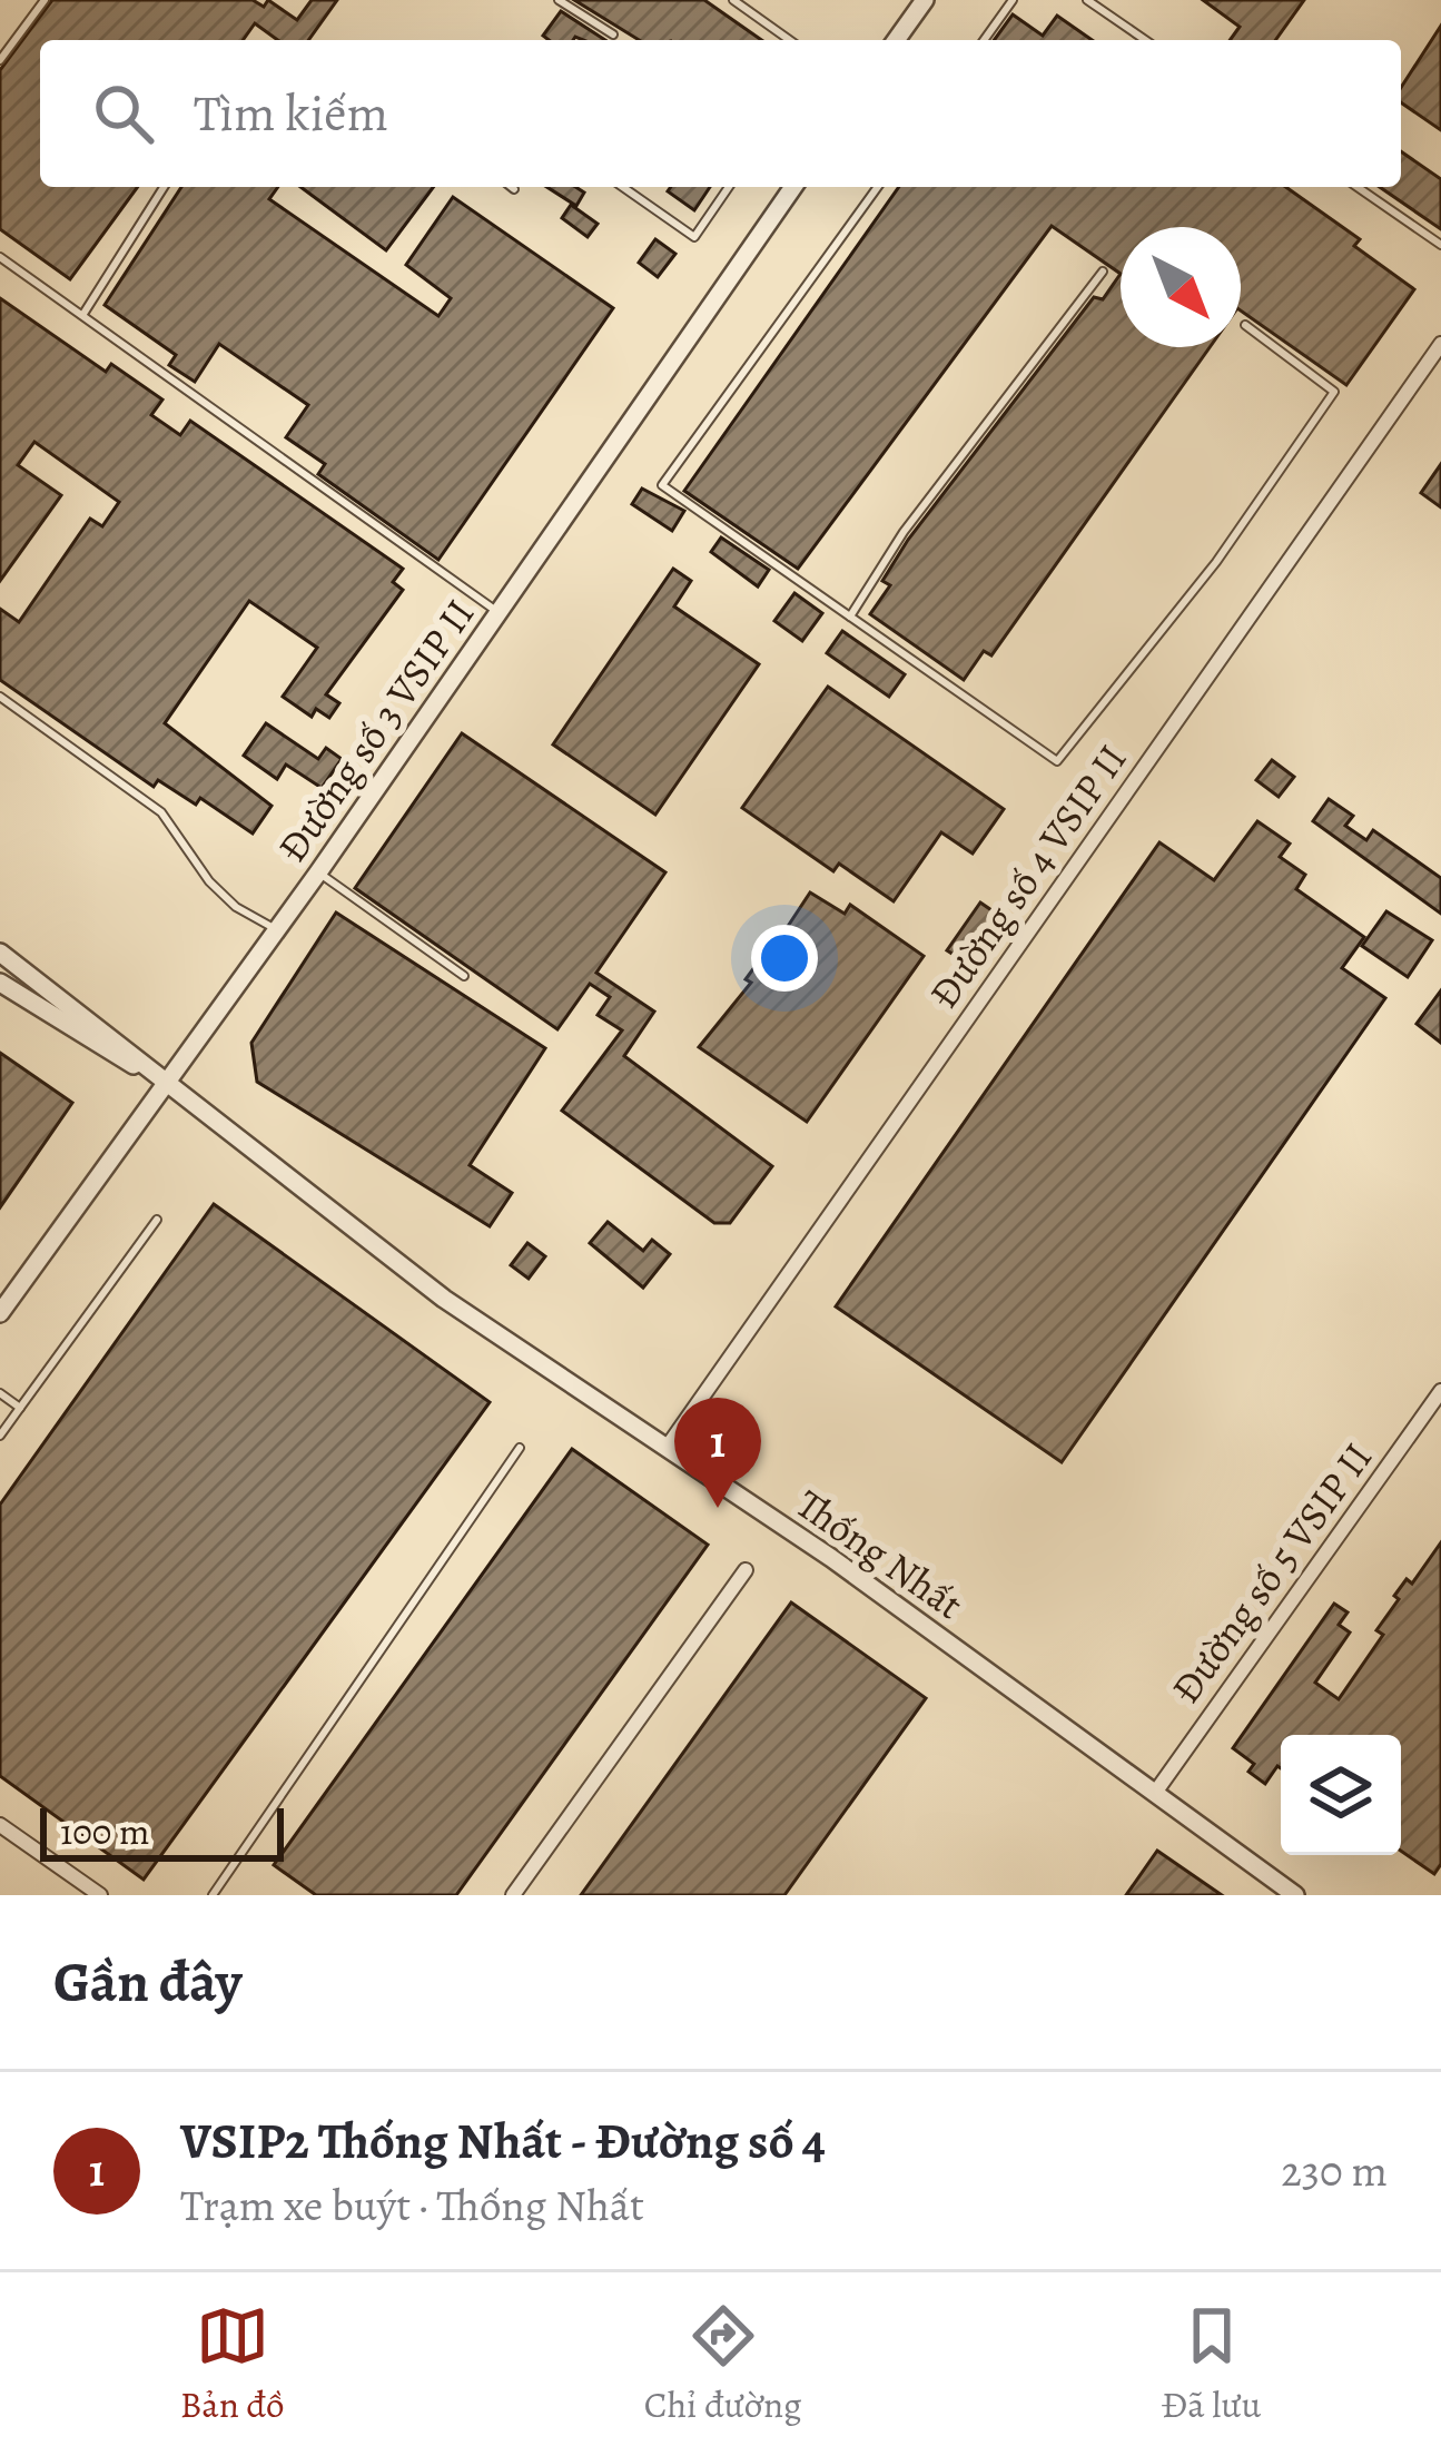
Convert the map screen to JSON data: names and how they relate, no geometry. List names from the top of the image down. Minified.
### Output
{"streets":{"street":["Đường số 3 VSIP II","Đường số 4 VSIP II","Thống Nhất","Đường số 5 VSIP II"]},"crossings":[["Đường số 3 VSIP II","Thống Nhất"],["Đường số 4 VSIP II","Thống Nhất"],["Thống Nhất","Đường số 5 VSIP II"]],"scale_bar":"100 m","north":"bottom right","page":{"search":"Tìm kiếm","pins":"1","scale":"100 m","heading":"Gần đây","list":[{"mark":"1","name":"VSIP2 Thống Nhất - Đường số 4","note":"Trạm xe buýt · Thống Nhất","value":"230 m"}],"nav":["Bản đồ","Chỉ đường","Đã lưu"]}}
